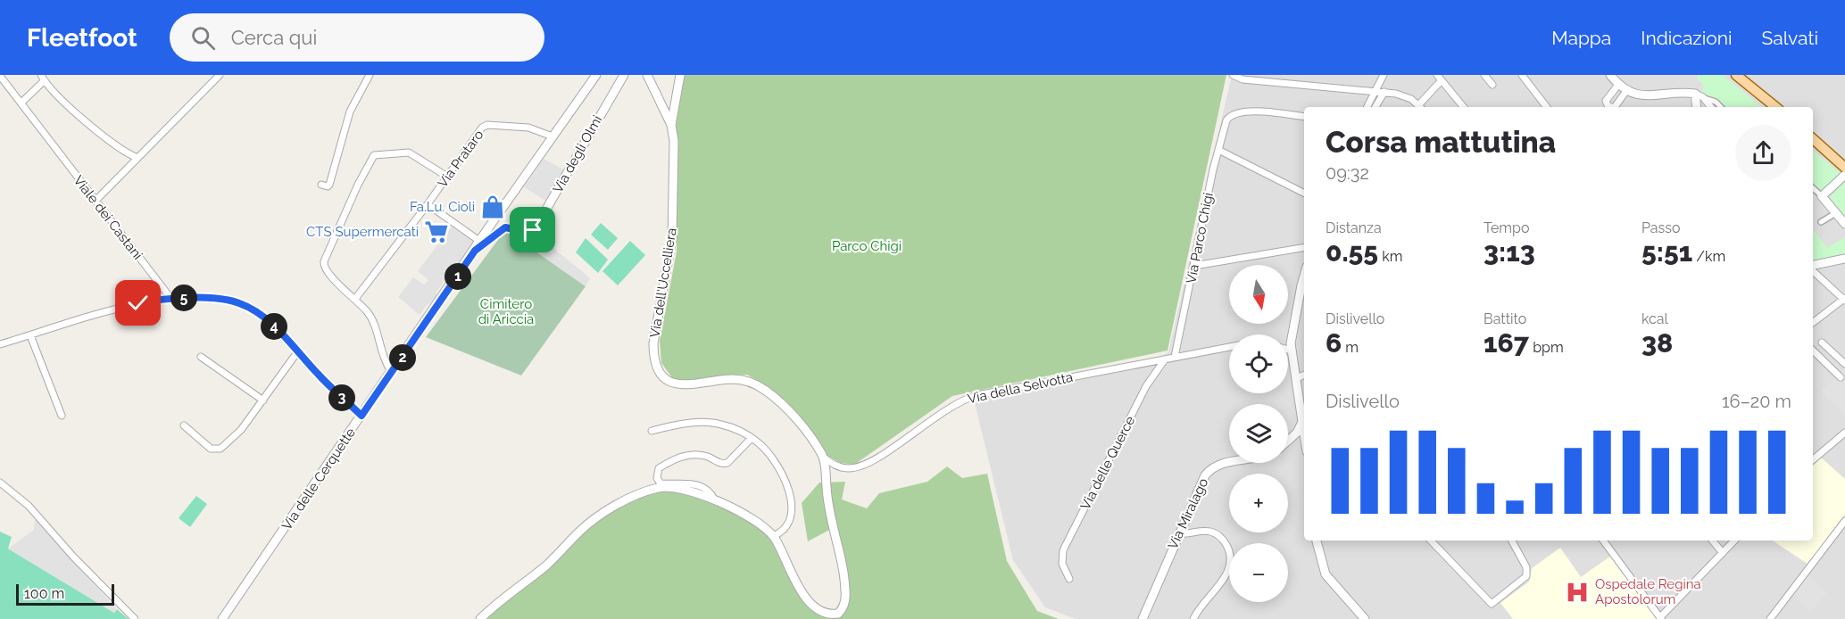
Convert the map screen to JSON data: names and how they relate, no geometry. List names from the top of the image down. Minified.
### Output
{"streets":{"street":["Via degli Olmi","Via Prataro","Viale dei Castani","Via Parco Chigi","Via dell'Uccelliera","Via della Selvotta","Via delle Querce","Via delle Cerquette","Via Miralago"]},"crossings":[["Via degli Olmi","Via delle Cerquette"],["Via Prataro","Via delle Cerquette"],["Via Parco Chigi","Via della Selvotta"],["Via Parco Chigi","Via delle Querce"],["Via dell'Uccelliera","Via della Selvotta"],["Via della Selvotta","Via delle Querce"]],"parks":["Parco Chigi","Cimitero di Ariccia"],"places":{"shop":["Fa.Lu. Cioli"],"supermarket":["CTS Supermercati"],"hospital":["Ospedale Regina Apostolorum"]},"scale_bar":"100 m","north":"bottom","page":{"header":"Fleetfoot","search":"Cerca qui","nav":["Mappa","Indicazioni","Salvati"],"heading":["Corsa mattutina","09:32"],"stats":[["Distanza","0.55 km"],["Tempo","3:13"],["Passo","5:51 /km"],["Dislivello","6 m"],["Battito","167 bpm"],["kcal","38"]],"pins":["1","5","4","2","3"],"map_buttons":["+","−"],"chart":["Dislivello","16–20 m"],"scale":"100 m"}}
